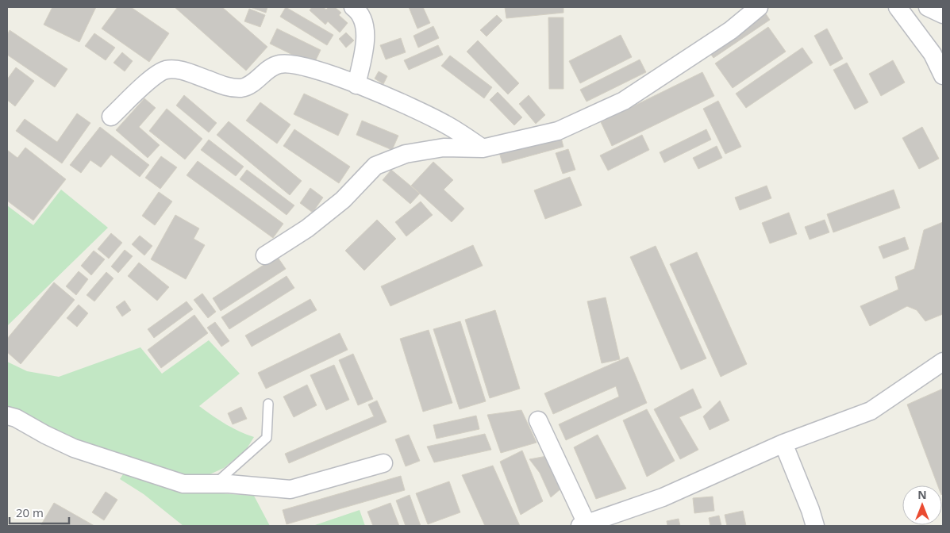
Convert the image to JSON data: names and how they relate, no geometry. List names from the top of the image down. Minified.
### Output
{"scale_bar":"20 m","north":"top"}
